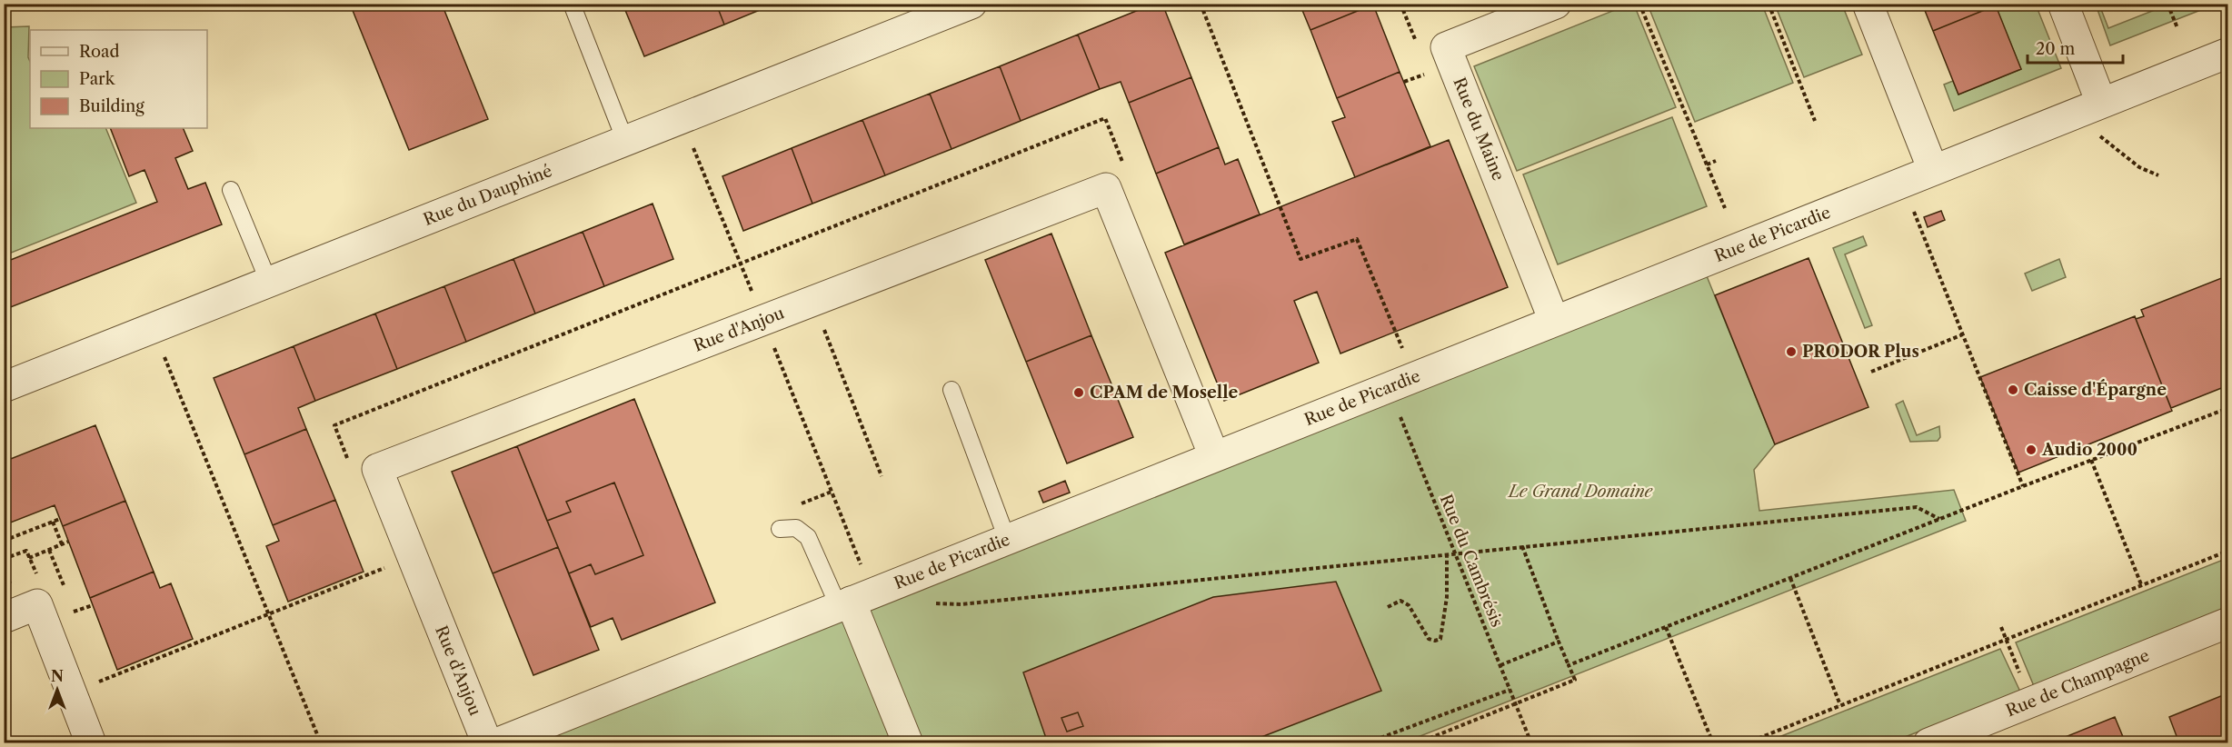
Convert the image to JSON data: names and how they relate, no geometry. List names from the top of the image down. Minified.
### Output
{"streets":{"street":["Rue du Maine","Rue du Dauphiné","Rue de Picardie","Rue d'Anjou","Rue de Champagne"],"path":["Rue du Cambrésis"]},"crossings":[["Rue du Maine","Rue de Picardie"],["Rue de Picardie","Rue du Cambrésis"]],"parks":["Le Grand Domaine"],"places":["PRODOR Plus","Caisse d'Épargne","CPAM de Moselle","Audio 2000"],"legend":["Road","Park","Building"],"scale_bar":"20 m","north":"top"}
